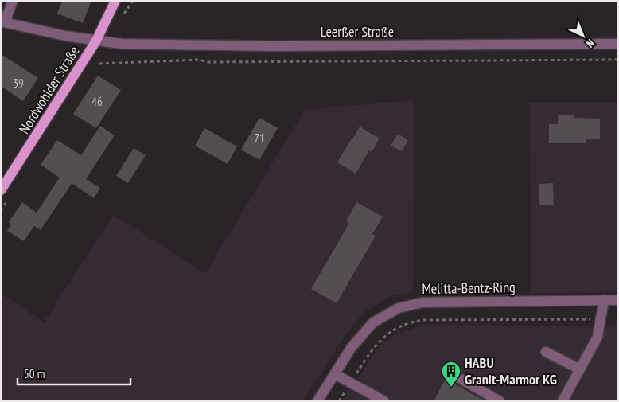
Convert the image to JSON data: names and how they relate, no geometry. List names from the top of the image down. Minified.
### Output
{"streets":{"main road":["Nordwohlder Straße"],"street":["Leerßer Straße","Melitta-Bentz-Ring"]},"crossings":[["Leerßer Straße","Nordwohlder Straße"]],"places":{"building":["HABU Granit-Marmor KG"]},"house_numbers":["39","46","71"],"scale_bar":"50 m","north":"bottom right"}
